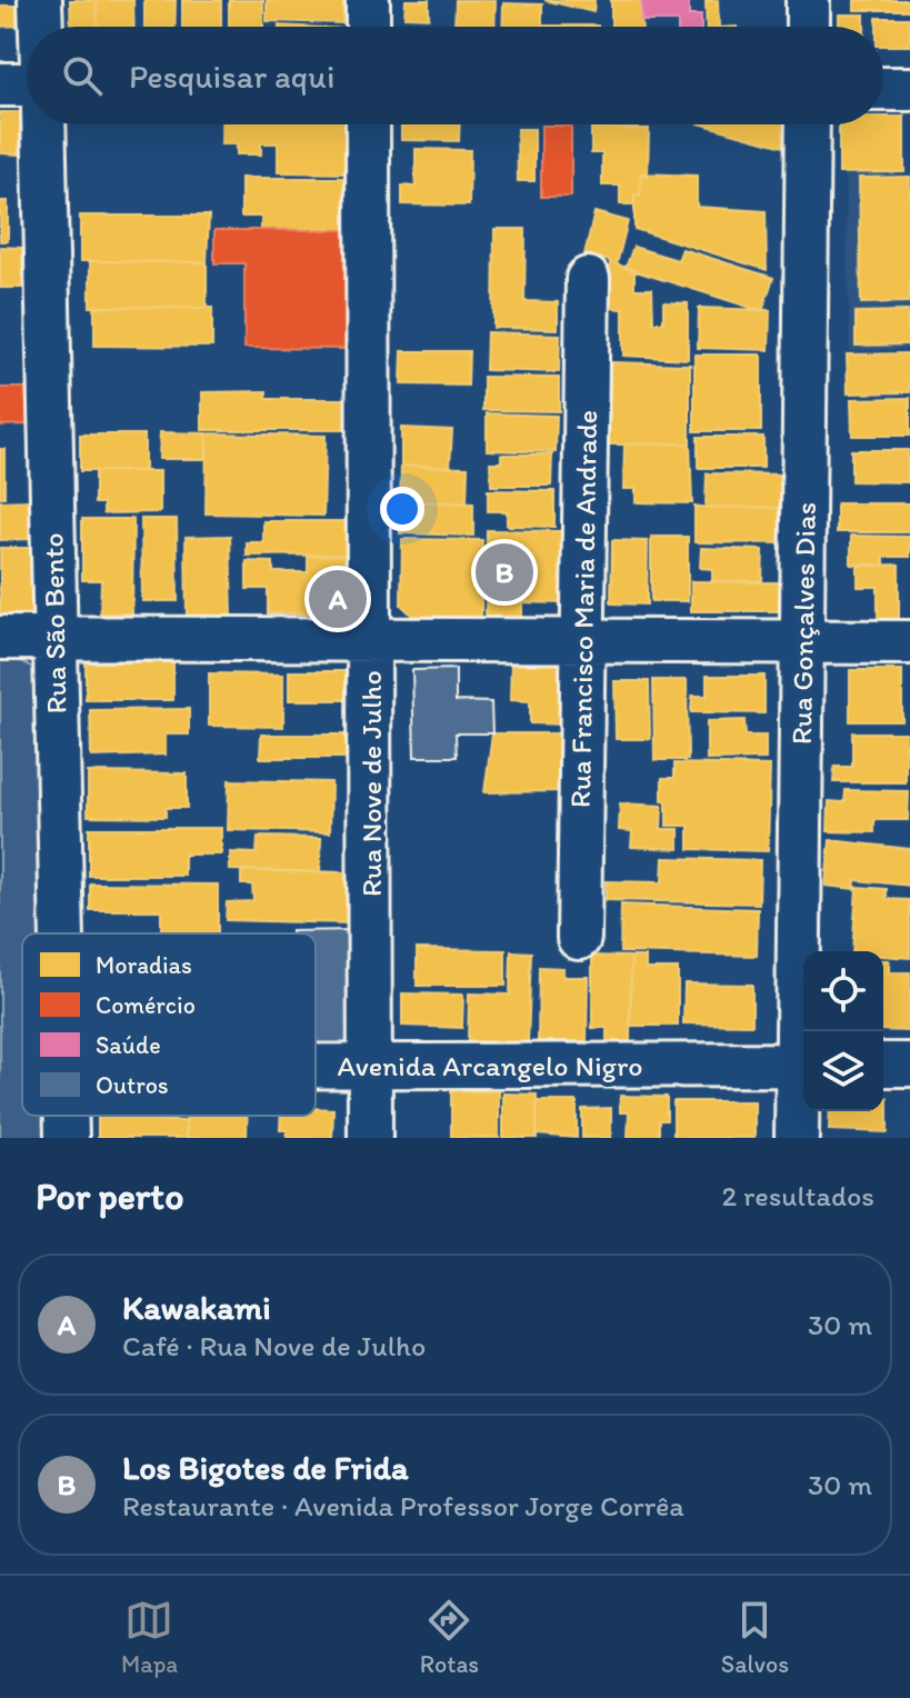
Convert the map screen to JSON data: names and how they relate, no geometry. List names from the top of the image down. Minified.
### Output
{"streets":{"street":["Rua Francisco Maria de Andrade","Rua São Bento","Rua Gonçalves Dias","Rua Nove de Julho","Avenida Arcangelo Nigro"]},"crossings":[["Rua Nove de Julho","Avenida Arcangelo Nigro"]],"legend":["Moradias","Comércio","Saúde","Outros"],"page":{"search":"Pesquisar aqui","pins":["B","A"],"heading":["Por perto","2 resultados"],"list":[{"mark":"A","name":"Kawakami","note":"Café · Rua Nove de Julho","value":"30 m"},{"mark":"B","name":"Los Bigotes de Frida","note":"Restaurante · Avenida Professor Jorge Corrêa","value":"30 m"}],"nav":["Mapa","Rotas","Salvos"]}}
